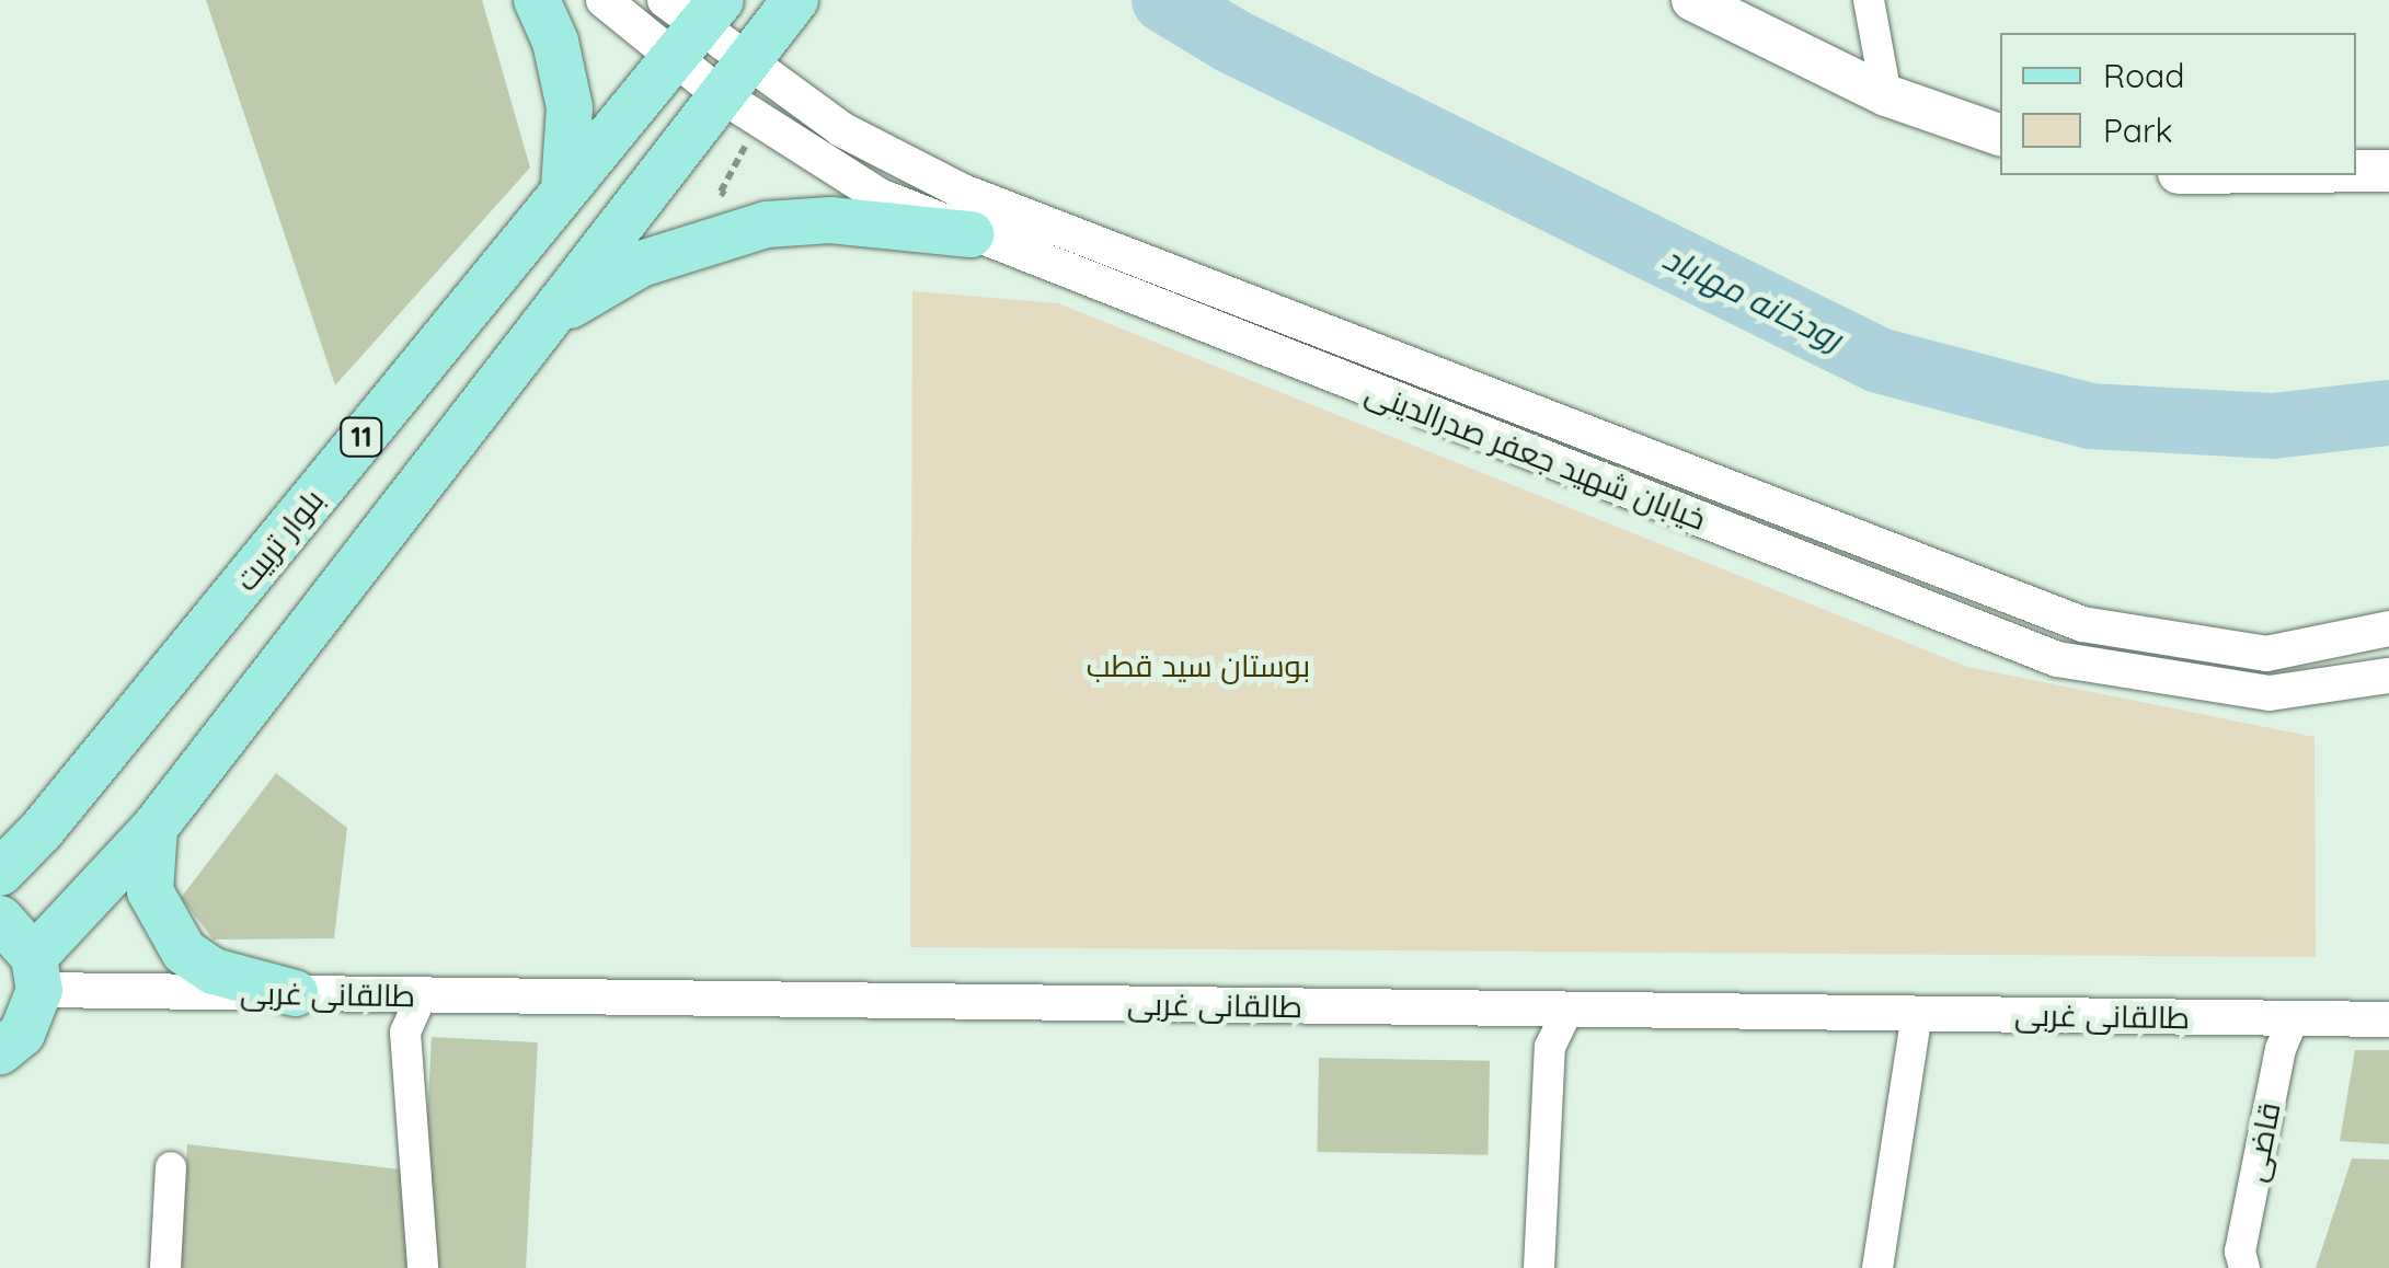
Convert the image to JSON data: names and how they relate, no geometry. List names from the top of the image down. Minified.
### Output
{"streets":{"main road":["11","بلوار تربیت"],"street":["خیابان شهید جعفر صدرالدینی","طالقانی غربی","قاضی"]},"crossings":[["11","خیابان شهید جعفر صدرالدینی"],["11","طالقانی غربی"],["طالقانی غربی","قاضی"]],"water":["رودخانه مهاباد"],"parks":["بوستان سید قطب"],"legend":["Road","Park"]}
